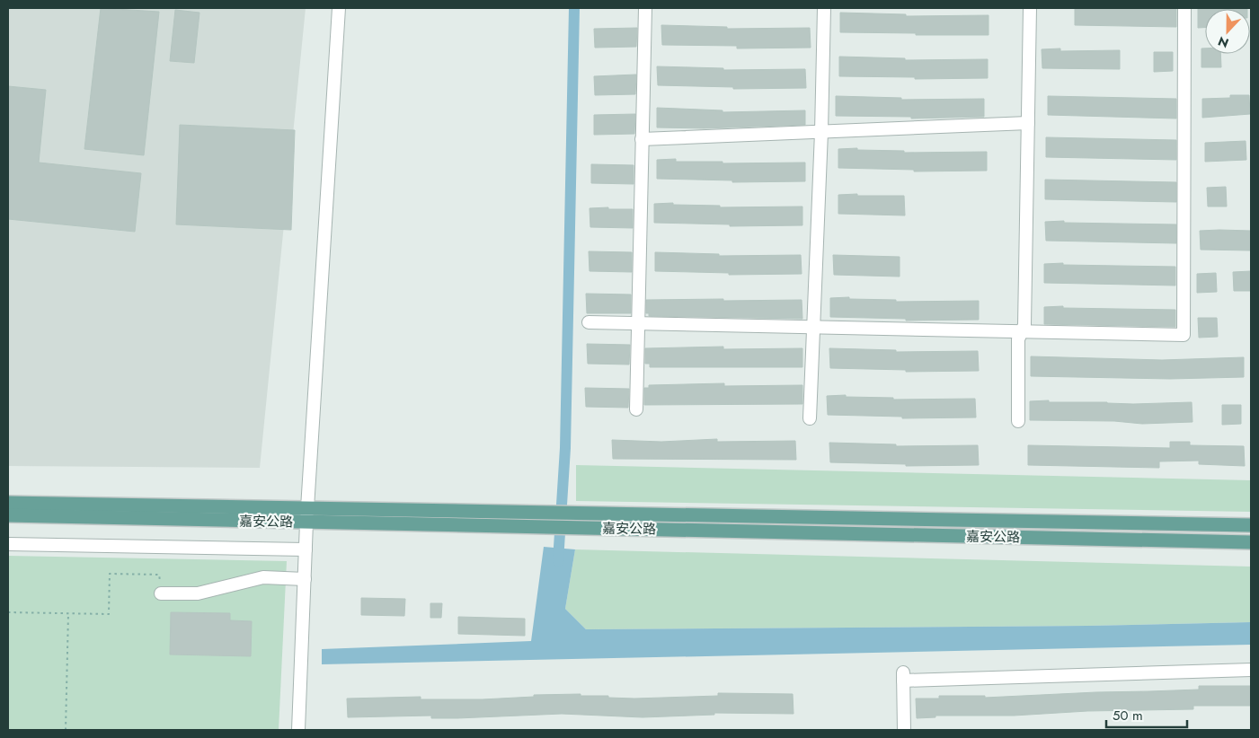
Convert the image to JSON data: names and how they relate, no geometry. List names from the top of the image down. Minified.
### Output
{"streets":{"main road":["嘉安公路"]},"scale_bar":"50 m","north":"bottom"}
